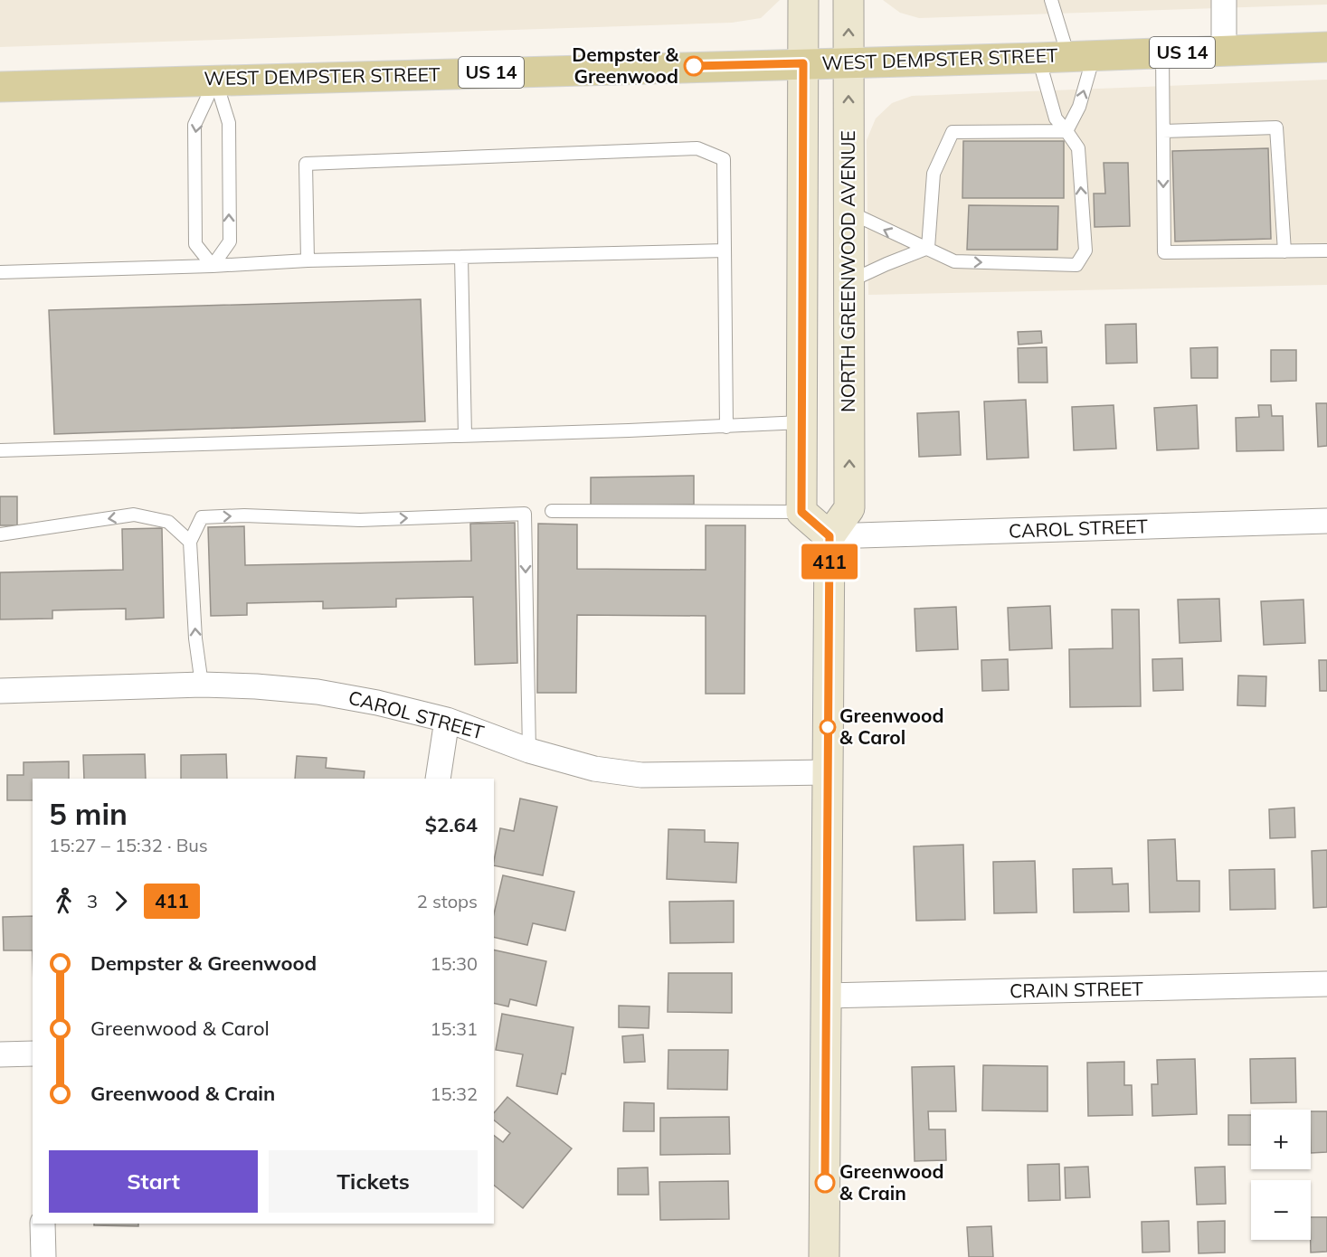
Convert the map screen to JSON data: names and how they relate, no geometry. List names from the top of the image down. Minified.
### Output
{"streets":{"main road":["US 14","WEST DEMPSTER STREET","NORTH GREENWOOD AVENUE"],"street":["CAROL STREET","CRAIN STREET"]},"crossings":[["WEST DEMPSTER STREET","NORTH GREENWOOD AVENUE"],["NORTH GREENWOOD AVENUE","CAROL STREET"]],"places":["Dempster & Greenwood","Greenwood & Carol","Greenwood & Crain"],"lines":["bus line 411"],"page":{"on_map":"411","heading":["5 min","15:27 – 15:32 · Bus","$2.64"],"legs":["3","411","2 stops"],"list":[{"name":"Dempster & Greenwood","value":"15:30"},{"name":"Greenwood & Carol","value":"15:31"},{"name":"Greenwood & Crain","value":"15:32"}],"map_buttons":["+","−"],"buttons":["Start","Tickets"]}}
